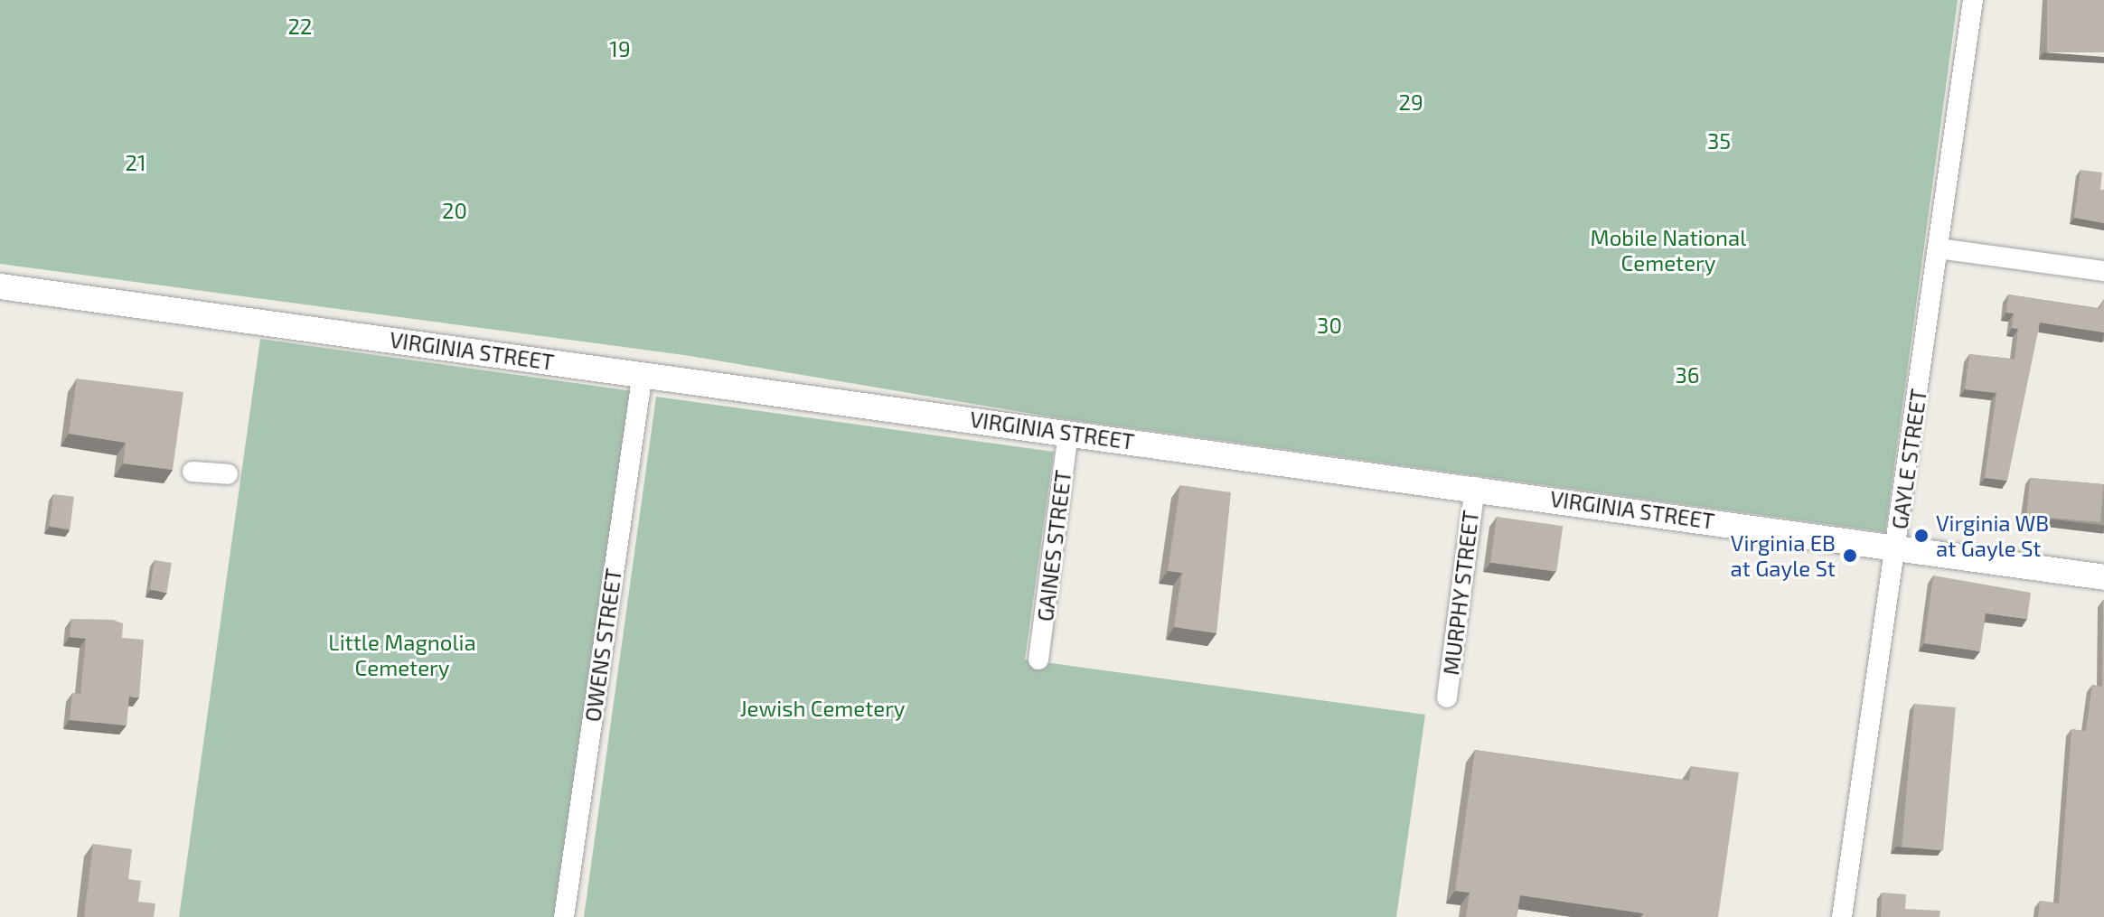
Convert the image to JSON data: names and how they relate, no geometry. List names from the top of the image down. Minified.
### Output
{"streets":{"street":["VIRGINIA STREET","GAYLE STREET","GAINES STREET","MURPHY STREET","OWENS STREET"]},"crossings":[["VIRGINIA STREET","GAYLE STREET"],["VIRGINIA STREET","GAINES STREET"],["VIRGINIA STREET","MURPHY STREET"],["VIRGINIA STREET","OWENS STREET"]],"parks":["22","19","29","35","21","20","Mobile National Cemetery","30","36","Little Magnolia Cemetery","Jewish Cemetery"],"places":["Virginia WB at Gayle St","Virginia EB at Gayle St"]}
